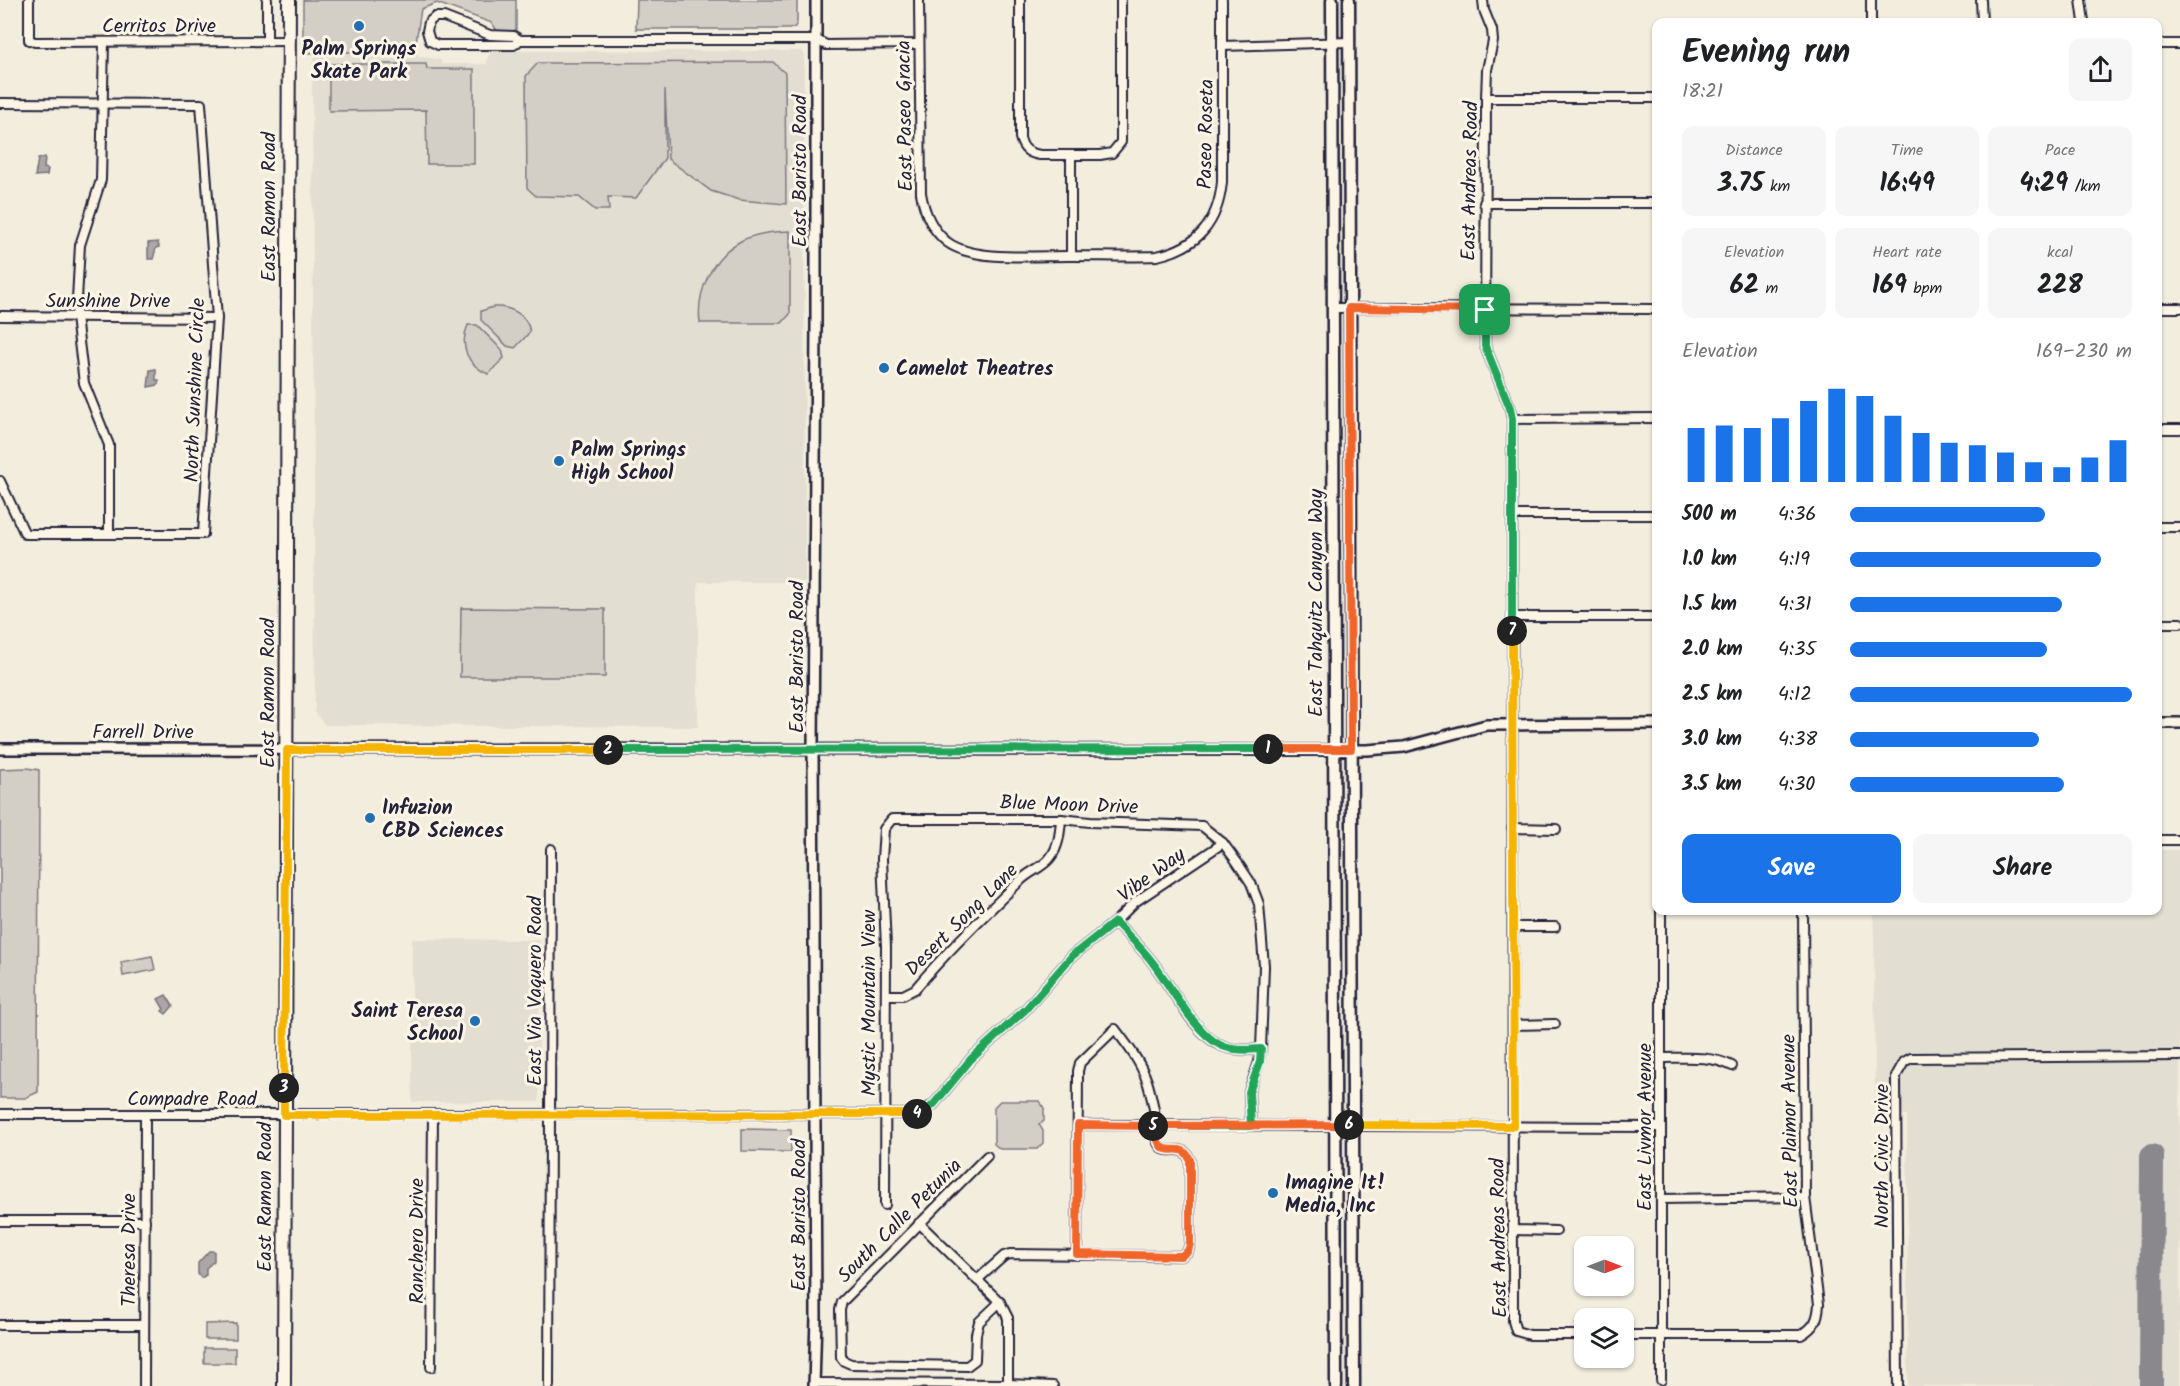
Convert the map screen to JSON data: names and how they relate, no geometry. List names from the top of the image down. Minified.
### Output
{"streets":{"main road":["East Ramon Road","East Tahquitz Canyon Way"],"street":["Cerritos Drive","East Paseo Gracia","Paseo Roseta","East Baristo Road","East Andreas Road","Sunshine Drive","North Sunshine Circle","Farrell Drive","Blue Moon Drive","Vibe Way","Desert Song Lane","East Via Vaquero Road","Mystic Mountain View","Compadre Road","East Plaimor Avenue","East Livmor Avenue","North Civic Drive","South Calle Petunia","Ranchero Drive","Theresa Drive"]},"crossings":[["Cerritos Drive","East Ramon Road"],["East Paseo Gracia","Paseo Roseta"],["East Baristo Road","Farrell Drive"],["East Baristo Road","Vibe Way"],["East Baristo Road","Compadre Road"],["East Andreas Road","Farrell Drive"],["East Ramon Road","Farrell Drive"],["East Ramon Road","Compadre Road"],["Sunshine Drive","North Sunshine Circle"],["East Tahquitz Canyon Way","Farrell Drive"],["Blue Moon Drive","Vibe Way"],["Blue Moon Drive","Desert Song Lane"],["Blue Moon Drive","Mystic Mountain View"],["Vibe Way","Mystic Mountain View"],["Vibe Way","Compadre Road"],["Desert Song Lane","Mystic Mountain View"],["East Via Vaquero Road","Compadre Road"],["Compadre Road","Ranchero Drive"],["Compadre Road","Theresa Drive"],["East Plaimor Avenue","East Livmor Avenue"]],"places":["Palm Springs Skate Park","Camelot Theatres","Palm Springs High School","Infuzion CBD Sciences","Saint Teresa School","Imagine It! Media, Inc"],"north":"right","page":{"heading":["Evening run","18:21"],"stats":[["Distance","3.75 km"],["Time","16:49"],["Pace","4:29 /km"],["Elevation","62 m"],["Heart rate","169 bpm"],["kcal","228"]],"chart":["Elevation","169–230 m"],"list":[{"name":"500 m","note":"4:36"},{"name":"1.0 km","note":"4:19"},{"name":"1.5 km","note":"4:31"},{"name":"2.0 km","note":"4:35"},{"name":"2.5 km","note":"4:12"},{"name":"3.0 km","note":"4:38"},{"name":"3.5 km","note":"4:30"}],"pins":["7","1","2","3","4","6","5"],"buttons":["Save","Share"]}}
